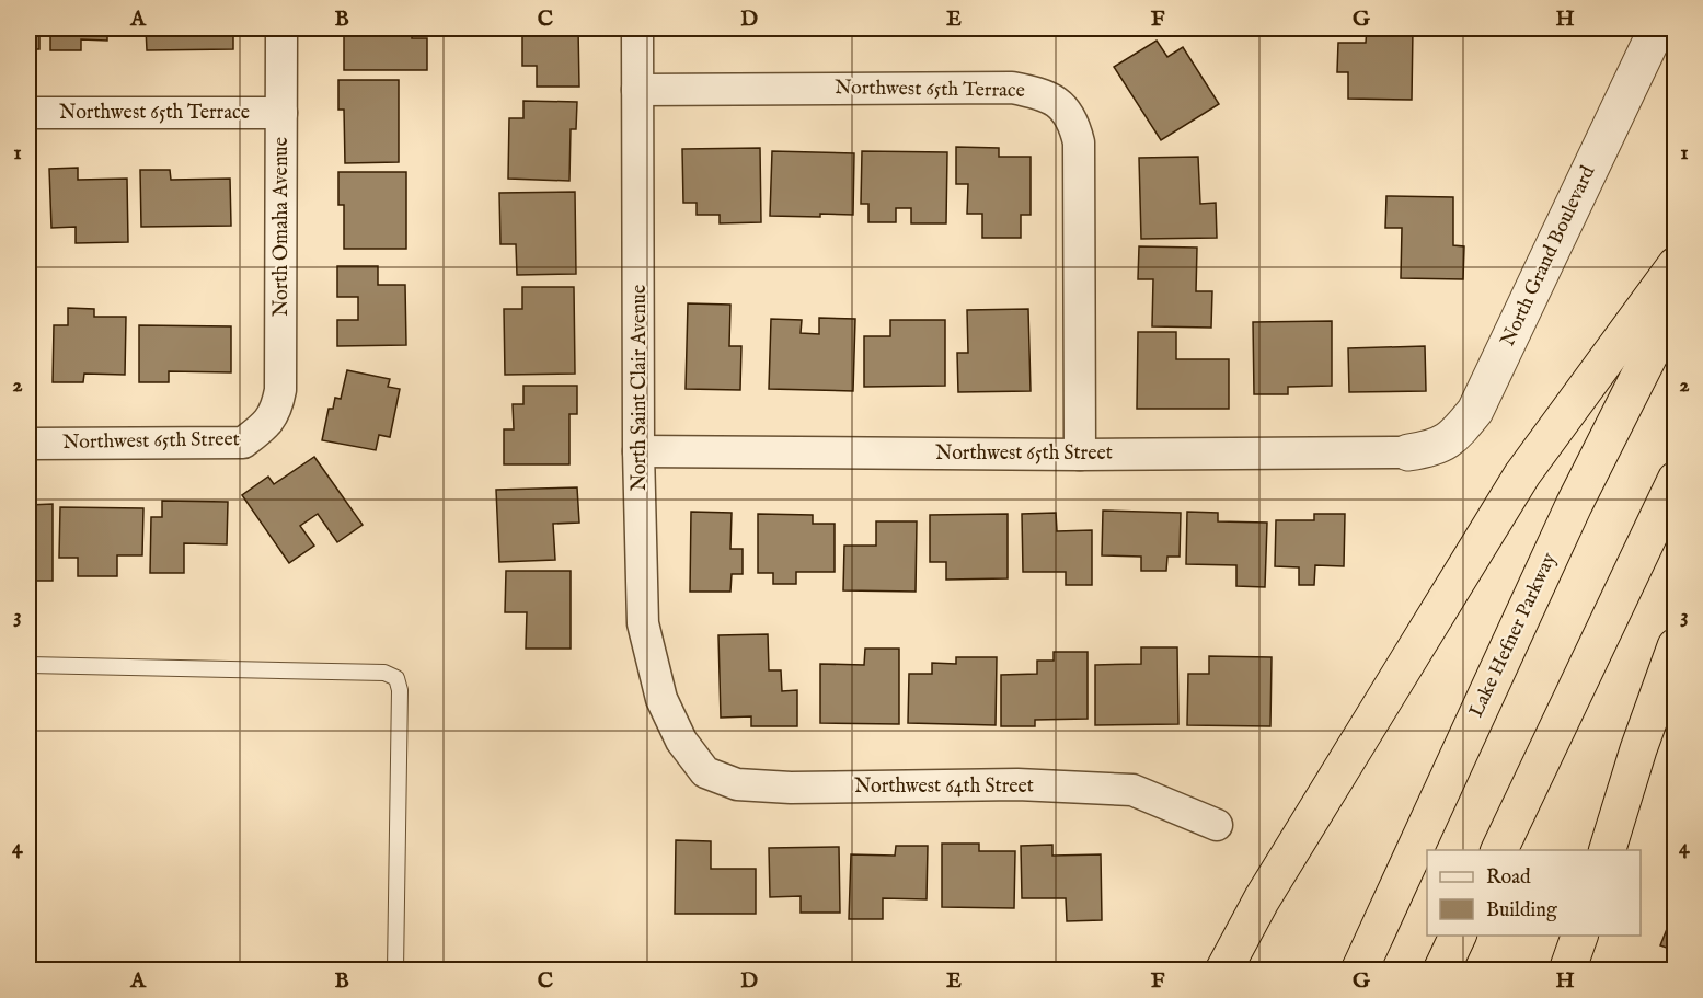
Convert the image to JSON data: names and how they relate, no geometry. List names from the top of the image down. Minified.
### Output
{"streets":{"highway":["Lake Hefner Parkway"],"street":["Northwest 65th Terrace","North Omaha Avenue","North Grand Boulevard","North Saint Clair Avenue","Northwest 65th Street","Northwest 64th Street"]},"crossings":[["Northwest 65th Terrace","North Omaha Avenue"],["Northwest 65th Terrace","North Saint Clair Avenue"],["Northwest 65th Terrace","Northwest 65th Street"],["North Omaha Avenue","Northwest 65th Street"],["North Grand Boulevard","Northwest 65th Street"],["North Saint Clair Avenue","Northwest 65th Street"],["North Saint Clair Avenue","Northwest 64th Street"]],"legend":["Road","Building"],"grid":{"columns":["A","B","C","D","E","F","G","H"],"rows":["1","2","3","4"]}}
